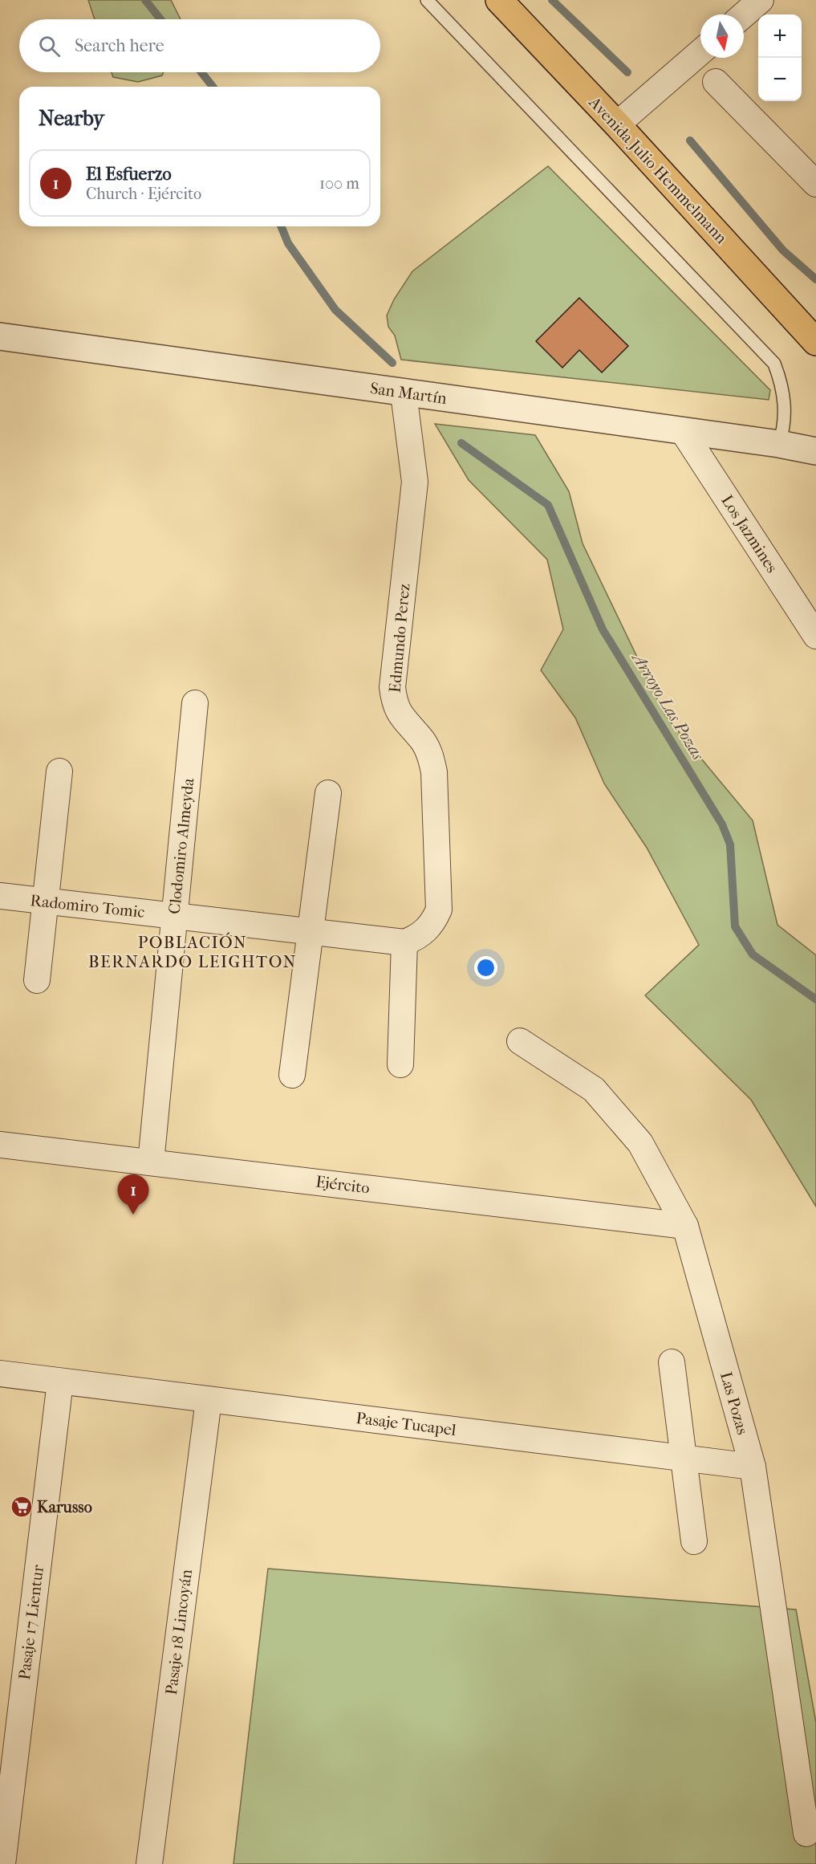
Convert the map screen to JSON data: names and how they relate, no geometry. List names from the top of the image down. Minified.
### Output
{"streets":{"highway":["Avenida Julio Hemmelmann"],"street":["San Martín","Los Jazmines","Edmundo Perez","Clodomiro Almeyda","Radomiro Tomic","Ejército","Las Pozas","Pasaje Tucapel","Pasaje 17 Lientur","Pasaje 18 Lincoyán"]},"crossings":[["San Martín","Los Jazmines"],["San Martín","Edmundo Perez"],["Edmundo Perez","Radomiro Tomic"],["Clodomiro Almeyda","Radomiro Tomic"],["Clodomiro Almeyda","Ejército"],["Ejército","Las Pozas"],["Las Pozas","Pasaje Tucapel"],["Pasaje Tucapel","Pasaje 17 Lientur"],["Pasaje Tucapel","Pasaje 18 Lincoyán"]],"districts":["POBLACIÓN BERNARDO LEIGHTON"],"water":["Arroyo Las Pozas"],"places":{"supermarket":["Karusso"]},"north":"bottom","page":{"map_buttons":["+","−"],"search":"Search here","heading":"Nearby","list":[{"mark":"1","name":"El Esfuerzo","note":"Church · Ejército","value":"100 m"}],"pins":"1"}}
